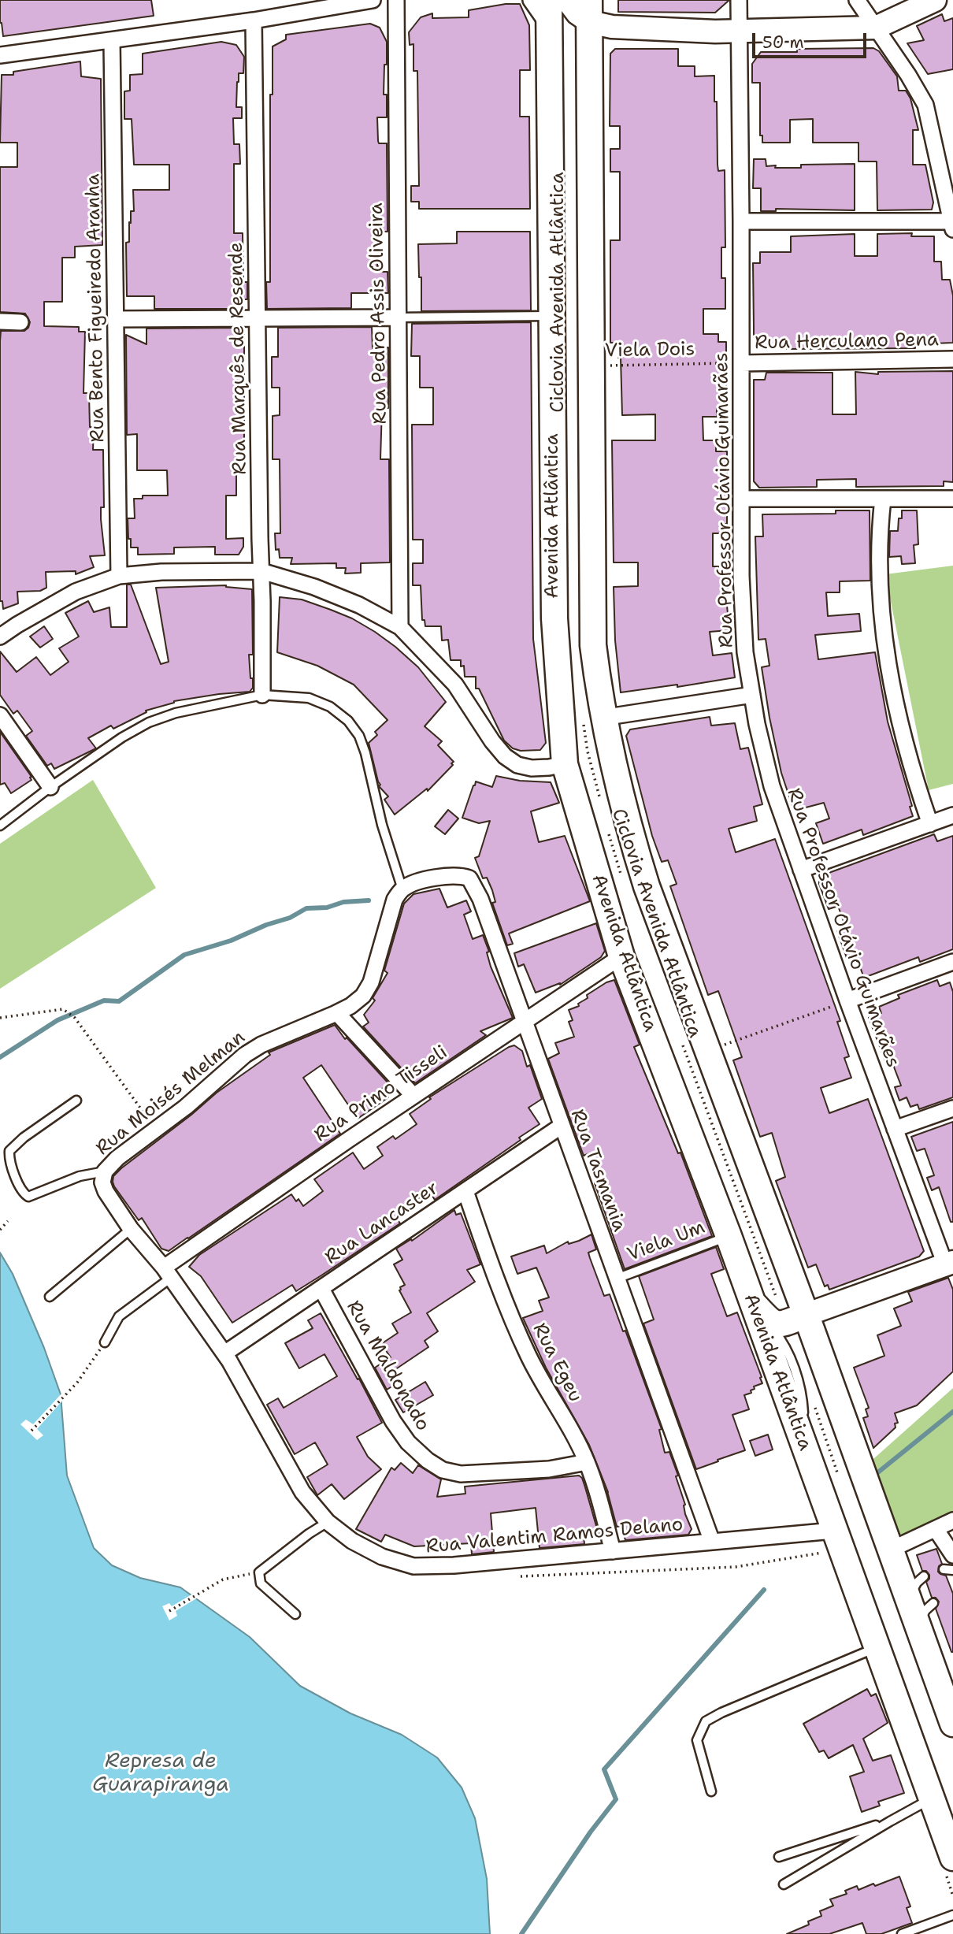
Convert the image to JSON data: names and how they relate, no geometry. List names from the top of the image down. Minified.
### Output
{"streets":{"main road":["Avenida Atlântica"],"street":["Rua Bento Figueiredo Aranha","Rua Pedro Assis Oliveira","Rua Herculano Pena","Rua Marquês de Resende","Rua Professor Otávio Guimarães","Rua Moisés Melman","Rua Primo Tisseli","Rua Tasmania","Rua Lancaster","Rua Egeu","Rua Maldonado","Rua Valentim Ramos Delano"],"lane":["Viela Um"],"path":["Ciclovia Avenida Atlântica","Viela Dois"]},"crossings":[["Ciclovia Avenida Atlântica","Avenida Atlântica"],["Rua Herculano Pena","Viela Dois"],["Rua Herculano Pena","Rua Professor Otávio Guimarães"],["Viela Dois","Rua Professor Otávio Guimarães"],["Viela Dois","Avenida Atlântica"],["Avenida Atlântica","Rua Primo Tisseli"],["Avenida Atlântica","Viela Um"],["Avenida Atlântica","Rua Valentim Ramos Delano"],["Rua Moisés Melman","Rua Primo Tisseli"],["Rua Moisés Melman","Rua Tasmania"],["Rua Moisés Melman","Rua Valentim Ramos Delano"],["Rua Primo Tisseli","Rua Tasmania"],["Rua Primo Tisseli","Rua Valentim Ramos Delano"],["Rua Tasmania","Rua Lancaster"],["Rua Tasmania","Viela Um"],["Rua Tasmania","Rua Valentim Ramos Delano"],["Rua Lancaster","Rua Egeu"],["Rua Lancaster","Rua Maldonado"],["Rua Lancaster","Rua Valentim Ramos Delano"],["Rua Egeu","Rua Maldonado"],["Rua Egeu","Rua Valentim Ramos Delano"]],"water":["Represa de Guarapiranga"],"scale_bar":"50 m"}
